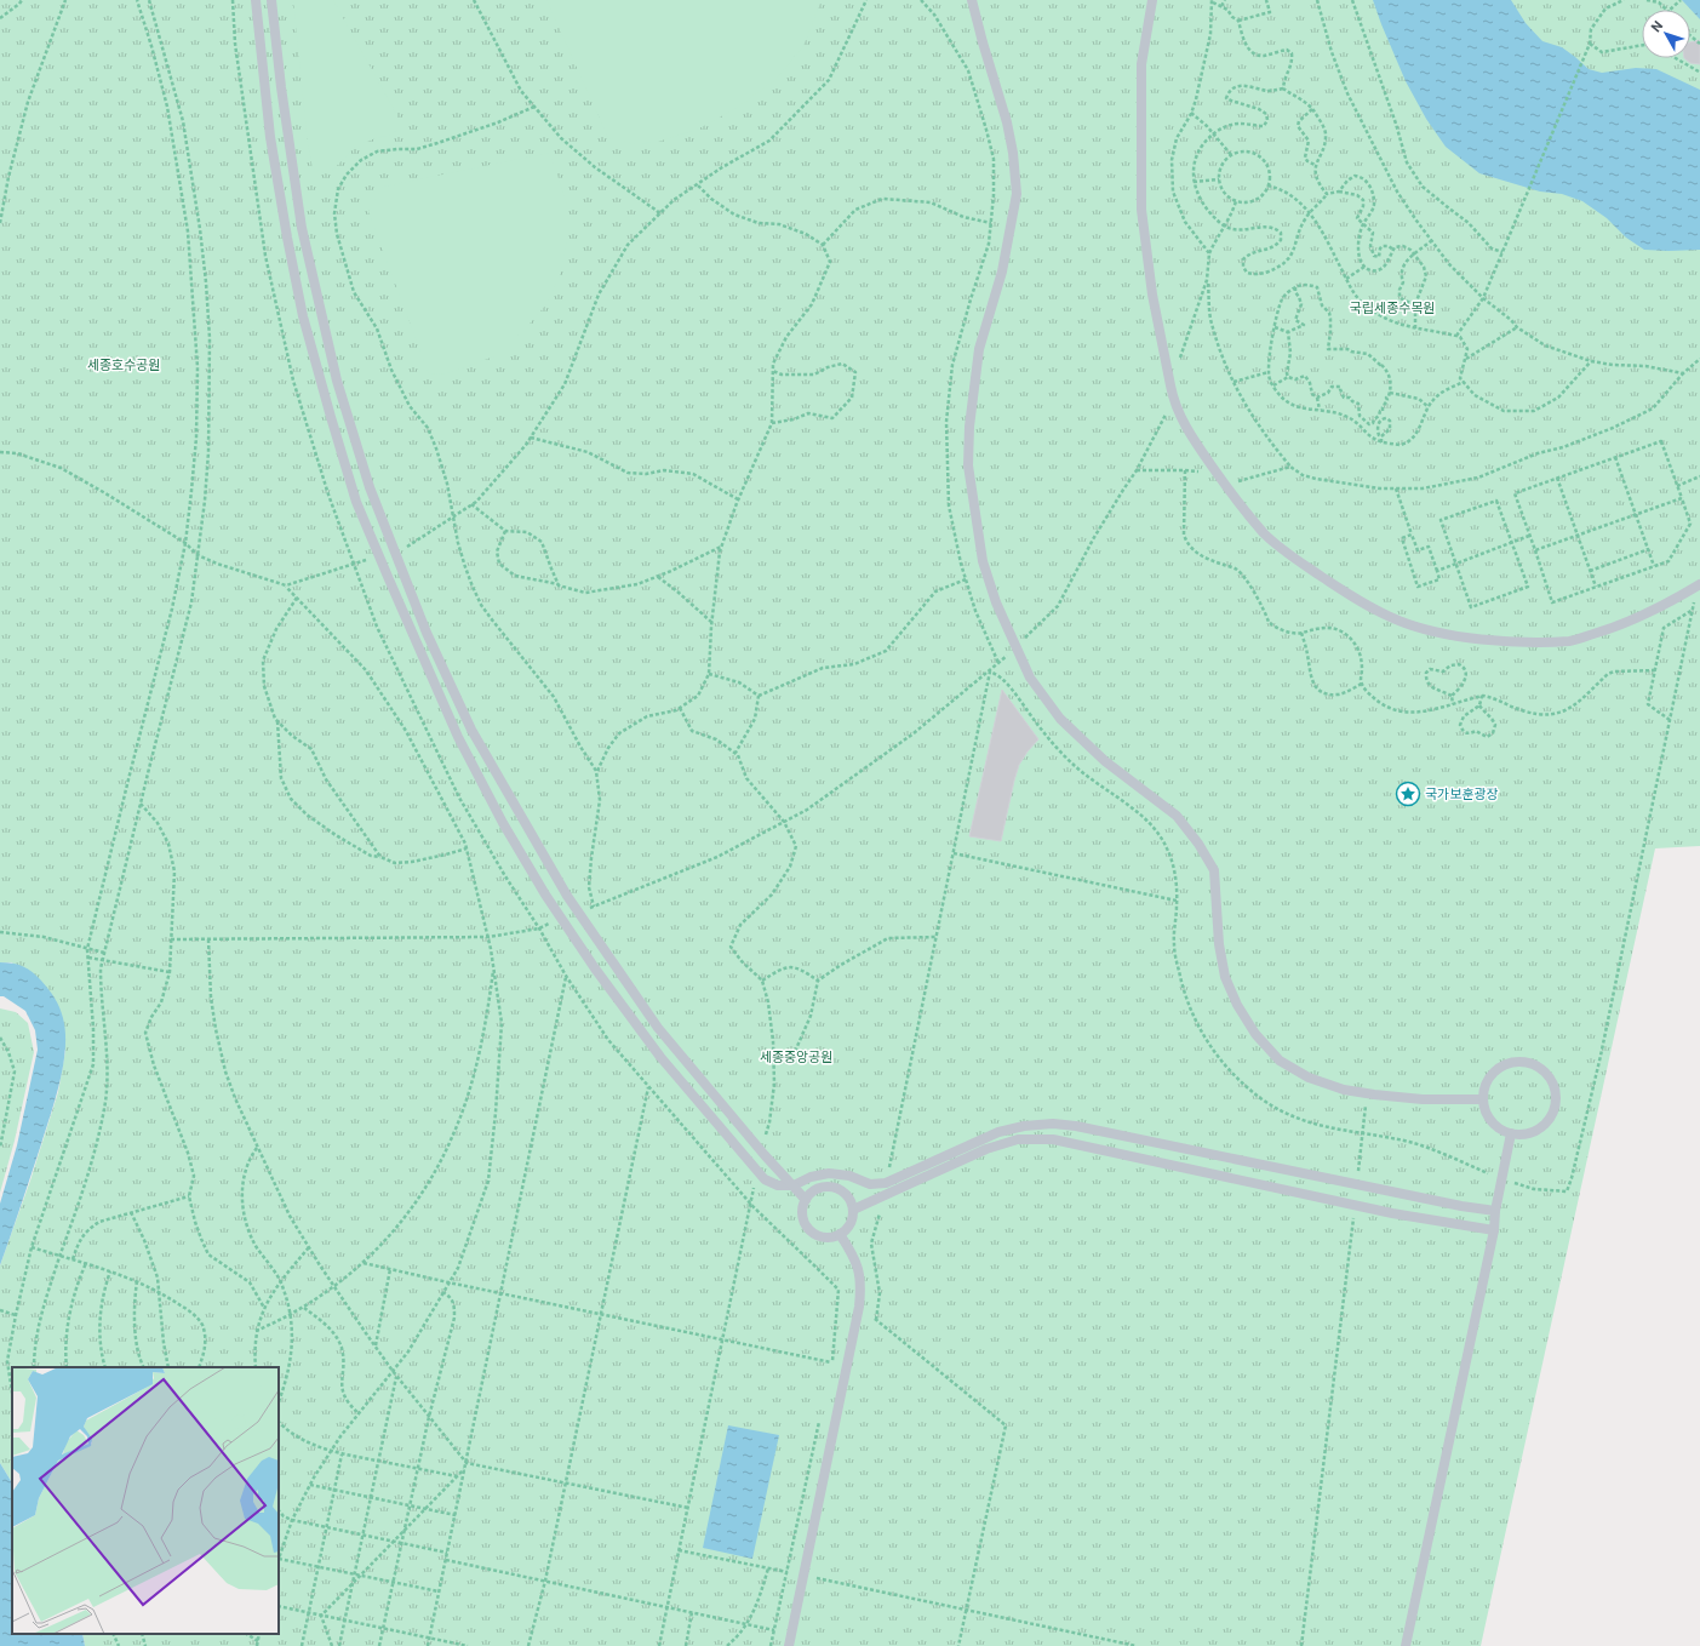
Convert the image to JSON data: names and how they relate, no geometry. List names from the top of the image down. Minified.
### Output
{"parks":["국립세종수목원","세종호수공원","세종중앙공원"],"places":{"place":["국가보훈광장"]},"north":"top left"}
